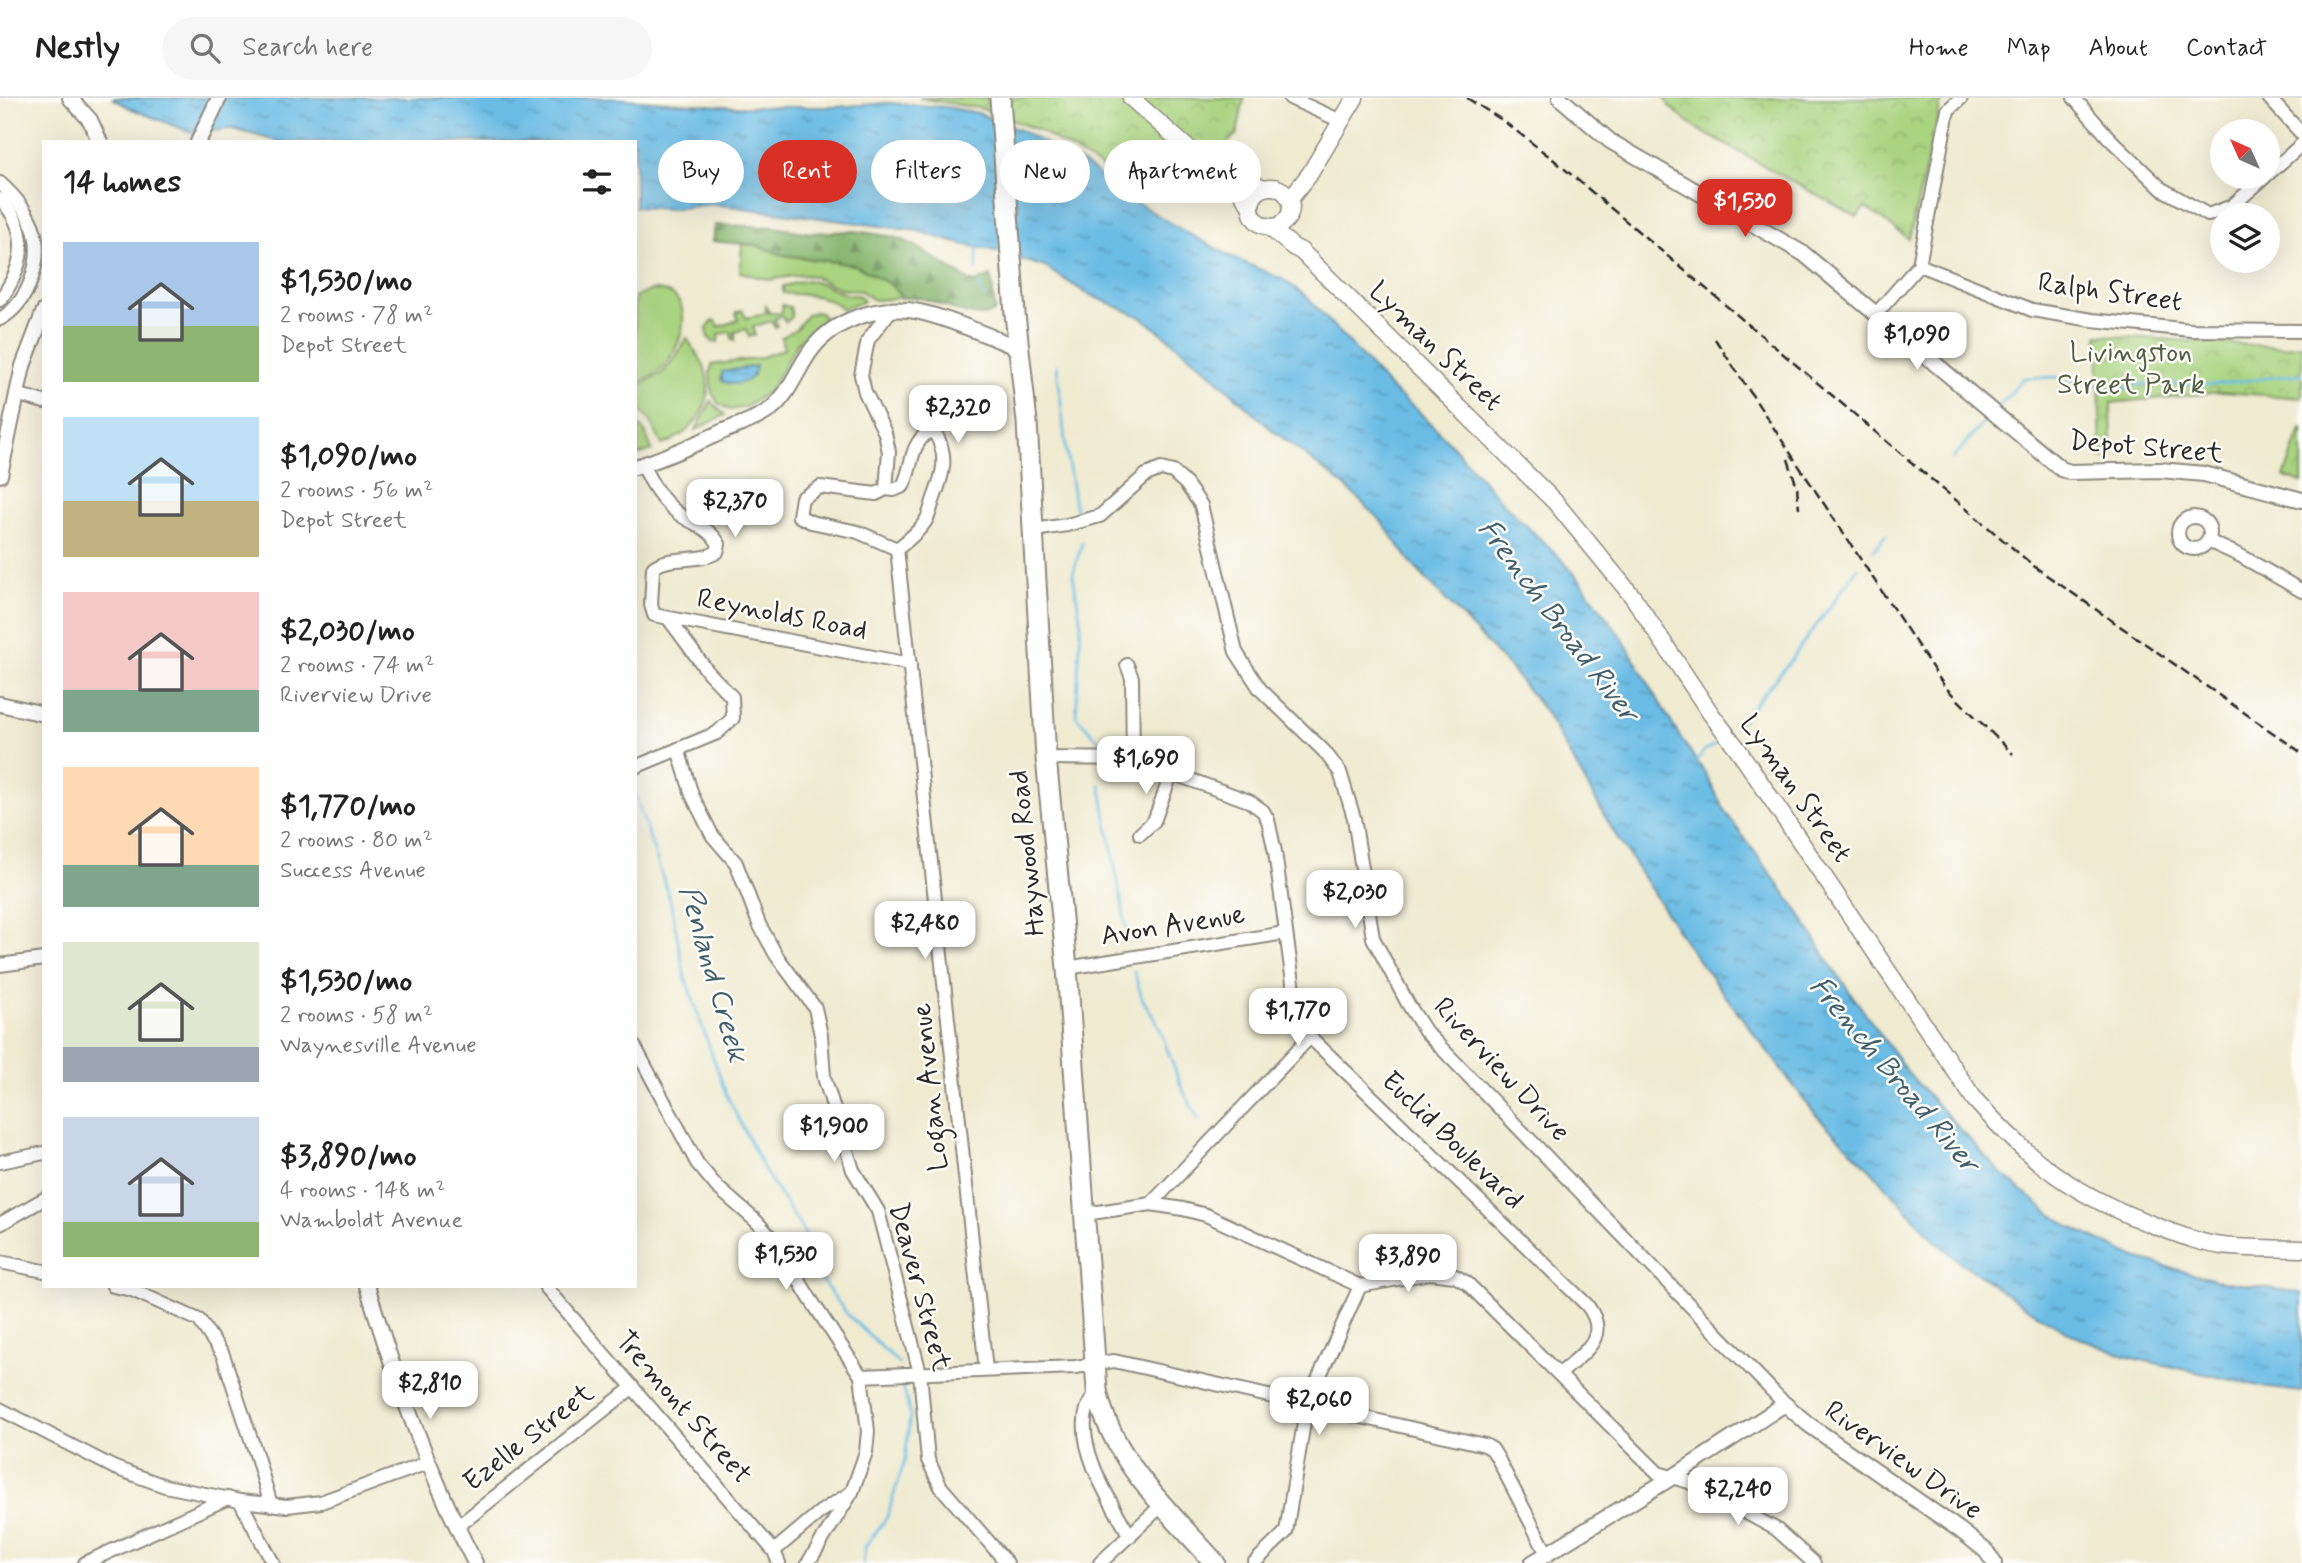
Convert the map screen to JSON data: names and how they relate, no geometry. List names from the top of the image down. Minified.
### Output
{"streets":{"main road":["Lyman Street","Haywood Road"],"street":["Ralph Street","Depot Street","Reynolds Road","Avon Avenue","Riverview Drive","Logan Avenue","Euclid Boulevard","Deaver Street","Tremont Street","Ezelle Street"]},"crossings":[["Reynolds Road","Logan Avenue"],["Reynolds Road","Deaver Street"],["Haywood Road","Avon Avenue"],["Haywood Road","Riverview Drive"],["Haywood Road","Euclid Boulevard"],["Avon Avenue","Euclid Boulevard"],["Tremont Street","Ezelle Street"]],"water":["French Broad River","Penland Creek"],"parks":["Livingston Street Park"],"north":"top left","page":{"header":"Nestly","search":"Search here","nav":["Home","Map","About","Contact"],"chip":["Buy","Rent","Filters","New","Apartment"],"heading":"14 homes","price":["$1,530","$1,090","$2,320","$2,370","$1,690","$2,030","$2,480","$1,770","$1,900","$1,530","$3,890","$2,810","$2,060","$2,240"],"list":[{"name":"$1,530/mo","note":"2 rooms · 78 m² · Depot Street"},{"name":"$1,090/mo","note":"2 rooms · 56 m² · Depot Street"},{"name":"$2,030/mo","note":"2 rooms · 74 m² · Riverview Drive"},{"name":"$1,770/mo","note":"2 rooms · 80 m² · Success Avenue"},{"name":"$1,530/mo","note":"2 rooms · 58 m² · Waynesville Avenue"},{"name":"$3,890/mo","note":"4 rooms · 148 m² · Wamboldt Avenue"}]}}
